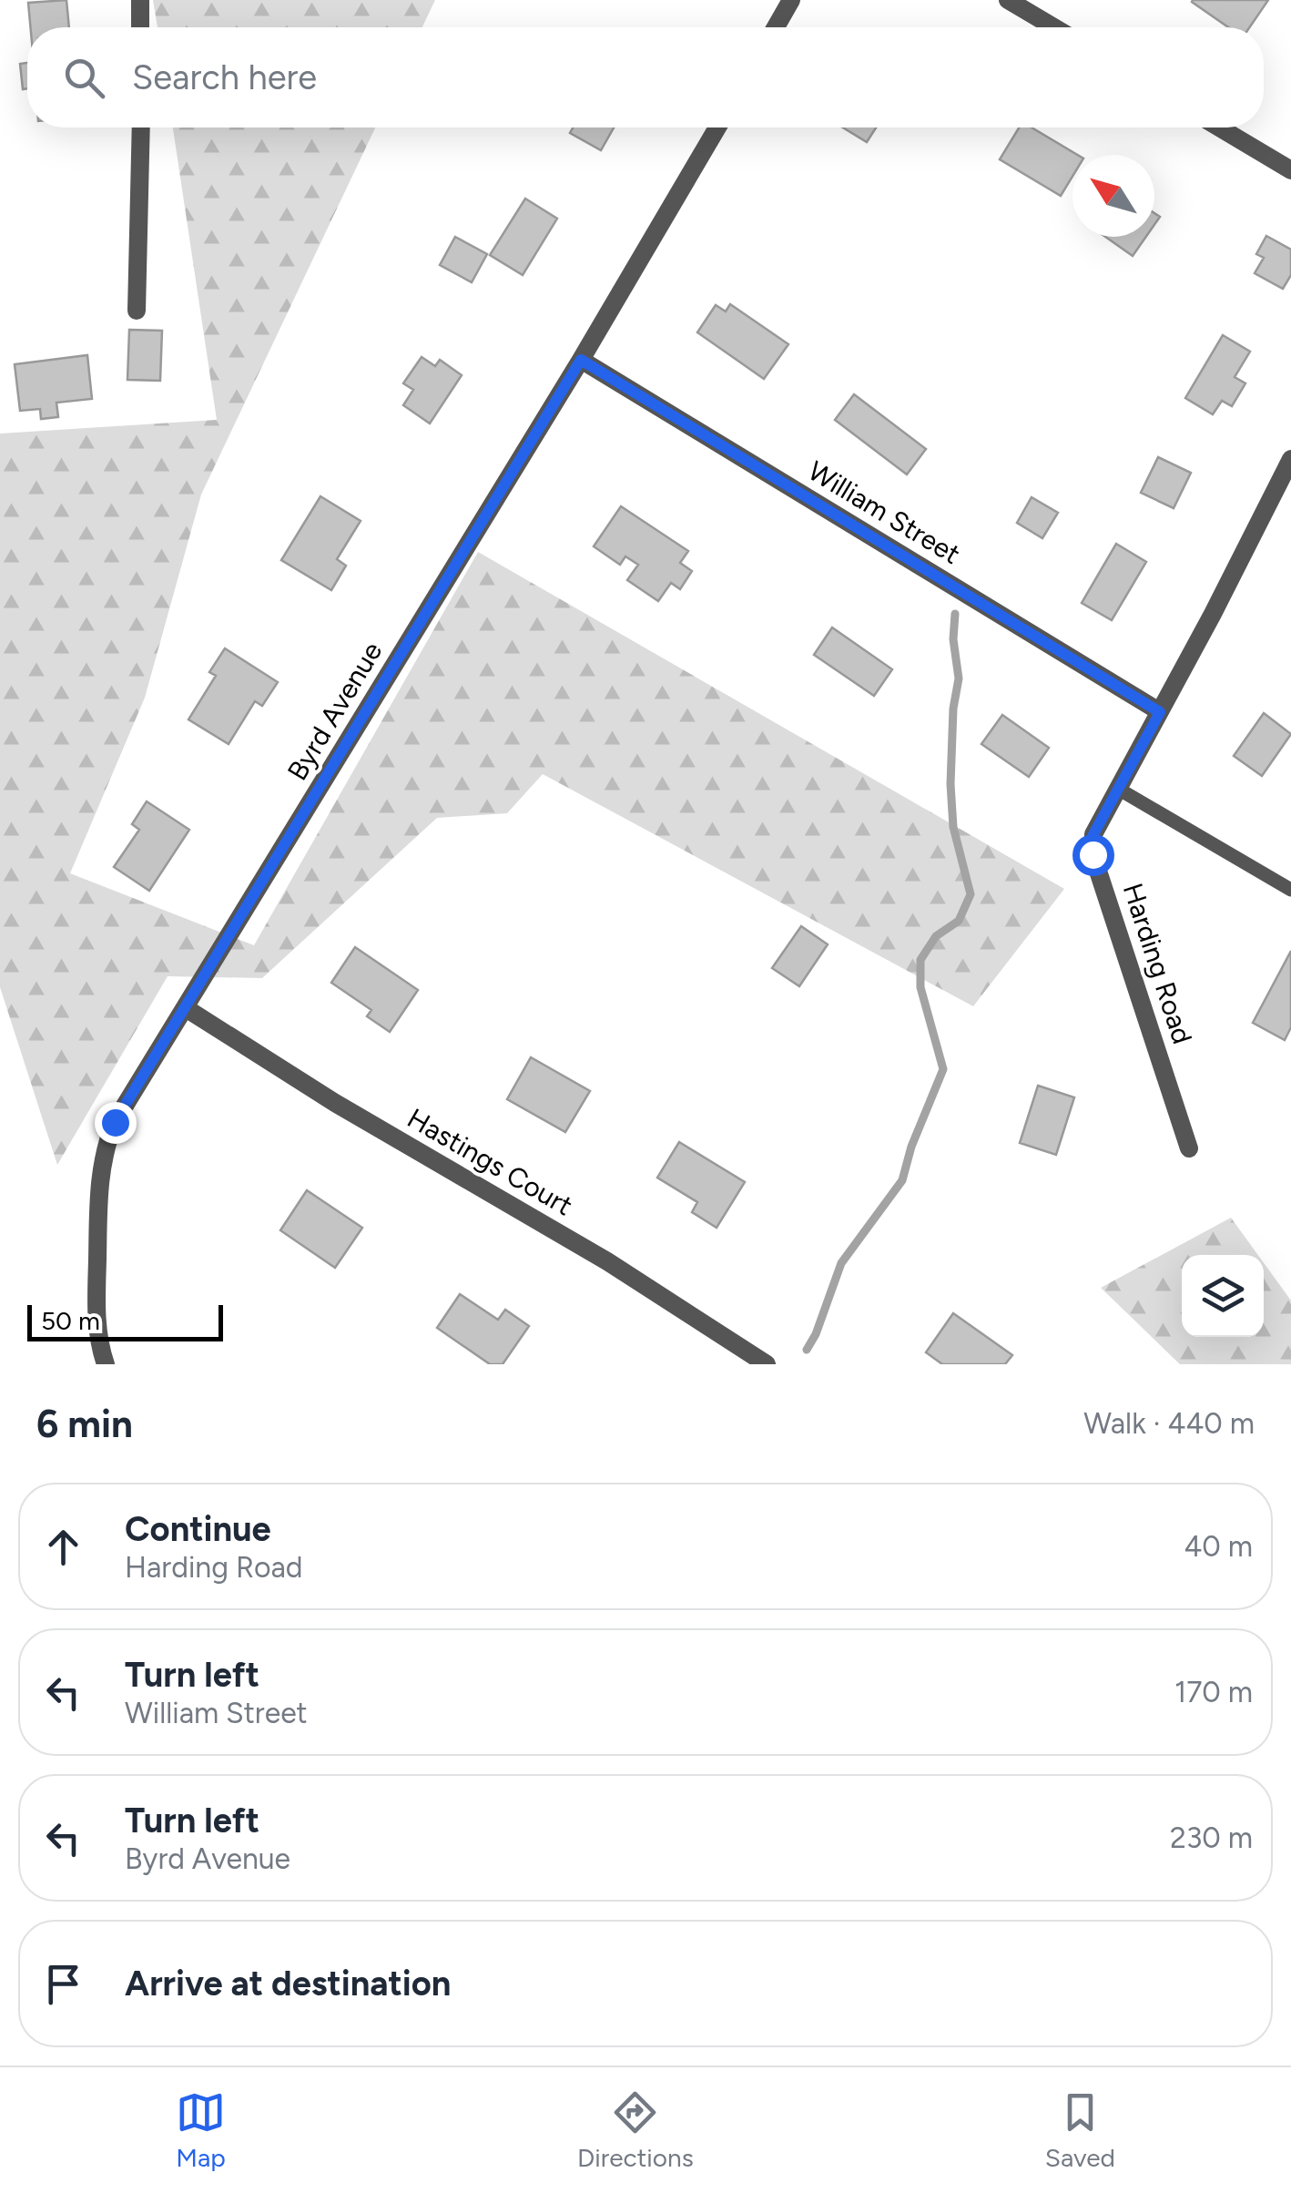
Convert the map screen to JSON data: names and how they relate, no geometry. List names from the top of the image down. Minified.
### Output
{"streets":{"street":["William Street","Byrd Avenue","Harding Road","Hastings Court"]},"crossings":[["William Street","Byrd Avenue"],["William Street","Harding Road"],["Byrd Avenue","Hastings Court"]],"scale_bar":"50 m","north":"top left","page":{"search":"Search here","scale":"50 m","heading":["6 min","Walk · 440 m"],"list":[["Continue","Harding Road","40 m"],["Turn left","William Street","170 m"],["Turn left","Byrd Avenue","230 m"],"Arrive at destination"],"nav":["Map","Directions","Saved"]}}
